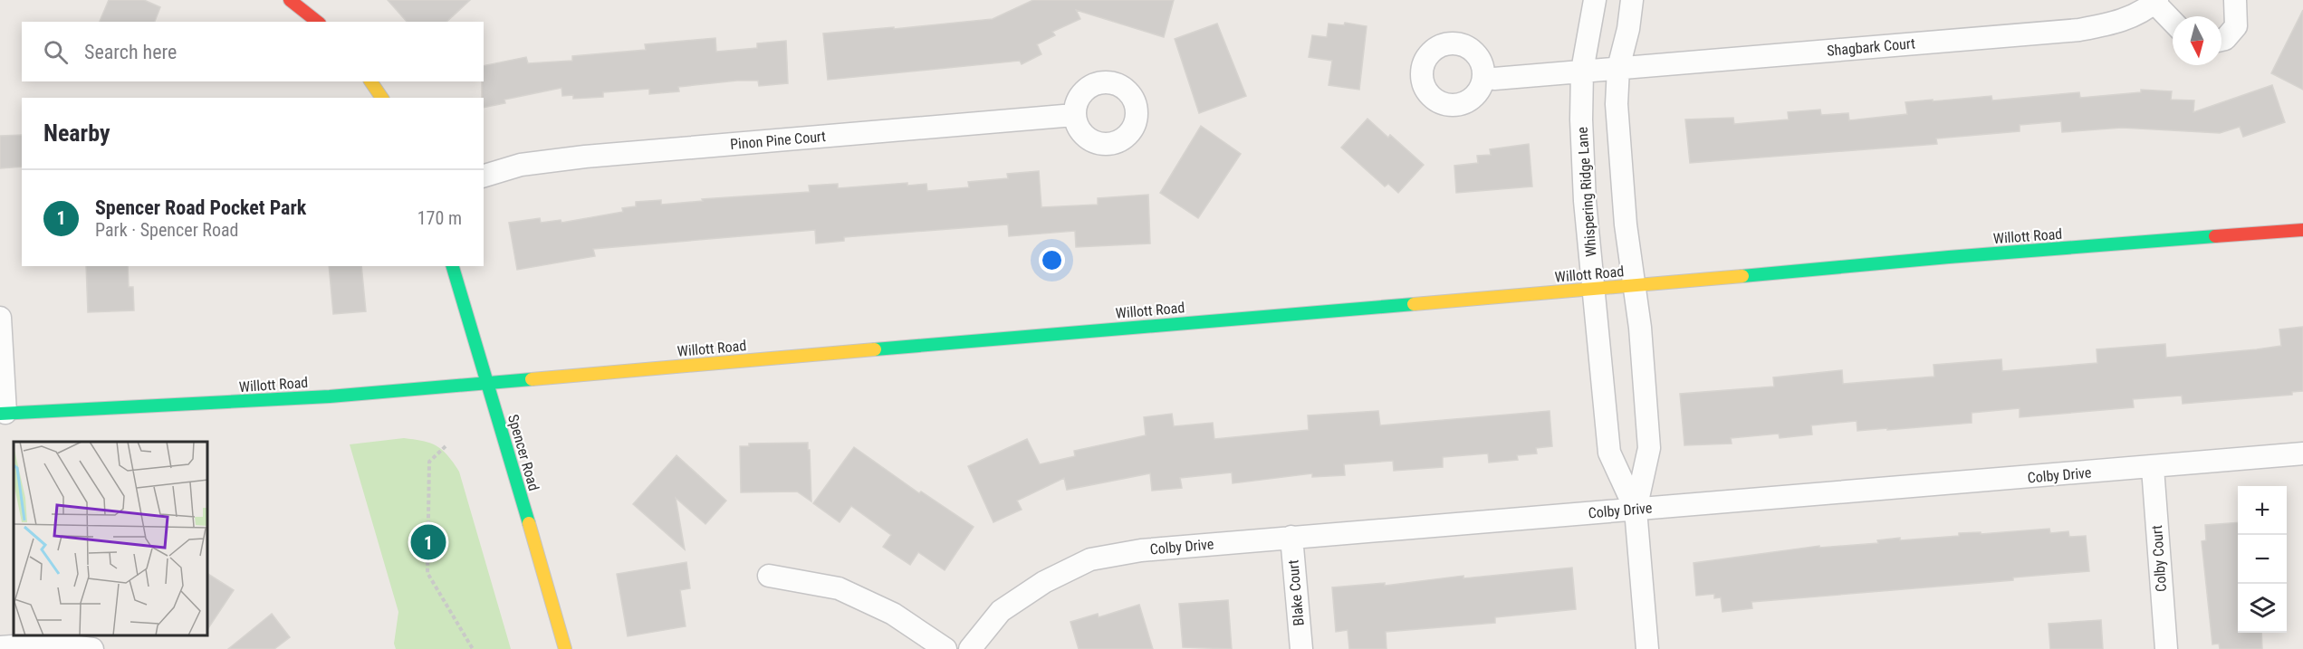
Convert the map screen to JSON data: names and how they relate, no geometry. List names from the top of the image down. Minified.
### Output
{"streets":{"main road":["Willott Road","Spencer Road"],"street":["Shagbark Court","Pinon Pine Court","Whispering Ridge Lane","Colby Drive","Colby Court","Blake Court"]},"crossings":[["Shagbark Court","Whispering Ridge Lane"],["Whispering Ridge Lane","Willott Road"],["Whispering Ridge Lane","Colby Drive"],["Willott Road","Spencer Road"],["Colby Drive","Colby Court"],["Colby Drive","Blake Court"]],"north":"bottom","page":{"search":"Search here","heading":"Nearby","list":[{"mark":"1","name":"Spencer Road Pocket Park","note":"Park · Spencer Road","value":"170 m"}],"map_buttons":["+","−"],"pins":"1"}}
